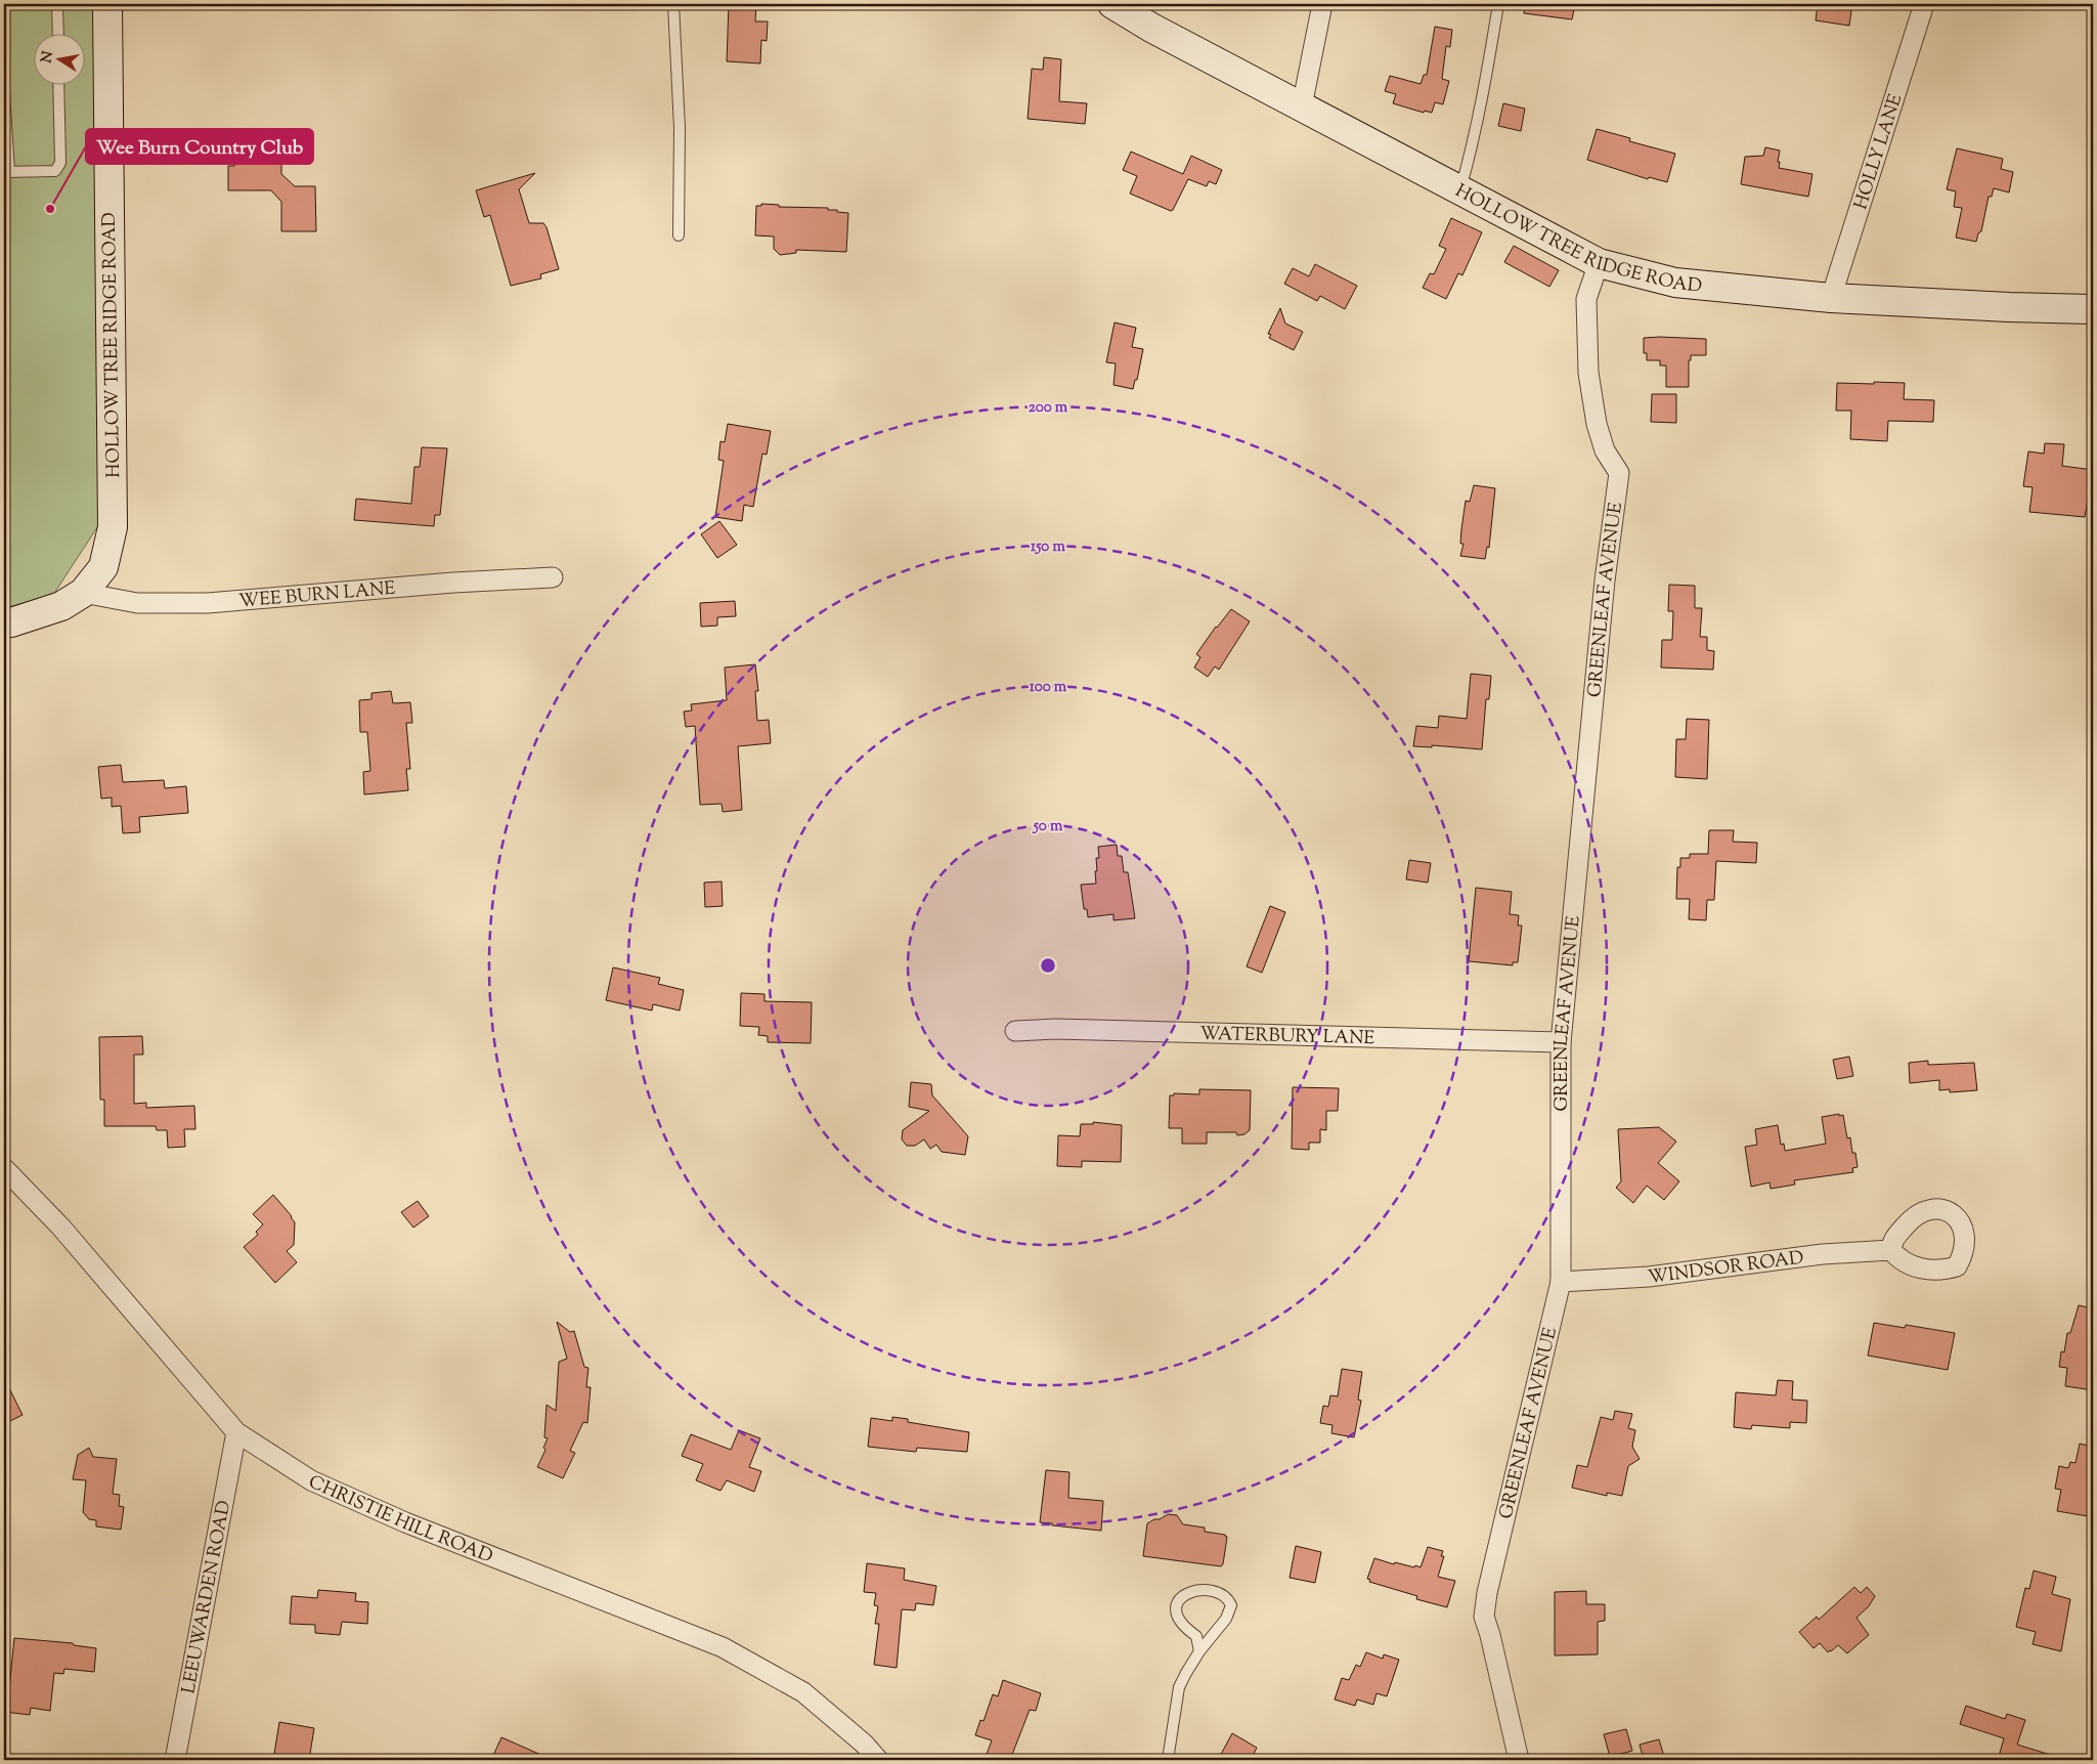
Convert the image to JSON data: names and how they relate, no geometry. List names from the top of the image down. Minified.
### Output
{"streets":{"street":["HOLLY LANE","HOLLOW TREE RIDGE ROAD","WEE BURN LANE","GREENLEAF AVENUE","WATERBURY LANE","WINDSOR ROAD","CHRISTIE HILL ROAD","LEEUWARDEN ROAD"]},"crossings":[["HOLLY LANE","HOLLOW TREE RIDGE ROAD"],["HOLLOW TREE RIDGE ROAD","WEE BURN LANE"],["HOLLOW TREE RIDGE ROAD","GREENLEAF AVENUE"],["GREENLEAF AVENUE","WATERBURY LANE"],["GREENLEAF AVENUE","WINDSOR ROAD"],["CHRISTIE HILL ROAD","LEEUWARDEN ROAD"]],"places":["Wee Burn Country Club"],"north":"left","rings":["200 m","150 m","100 m","50 m"]}
